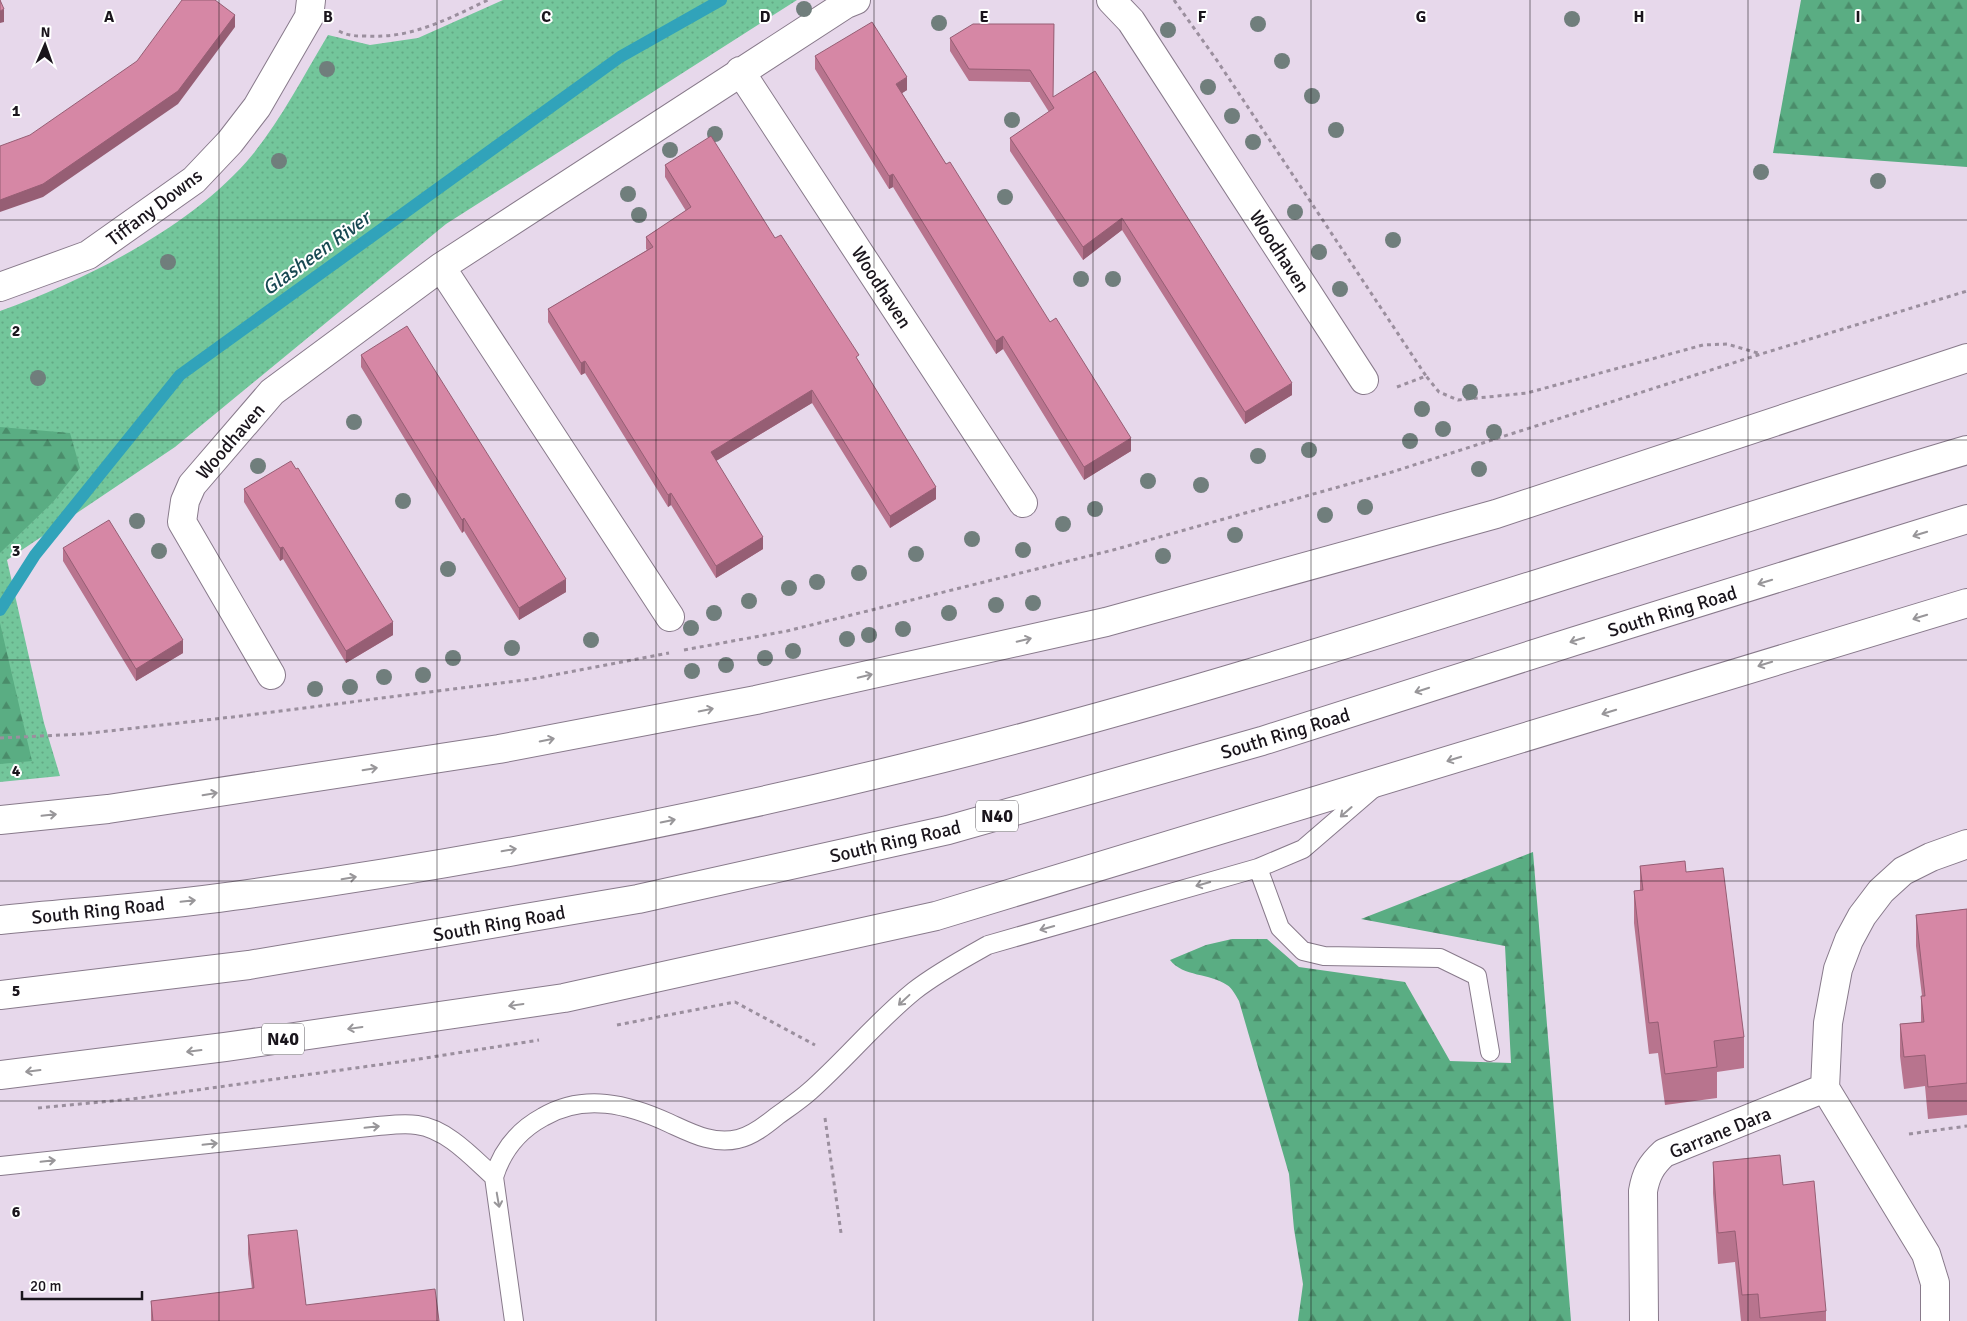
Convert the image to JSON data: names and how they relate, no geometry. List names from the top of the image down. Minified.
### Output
{"streets":{"main road":["Tiffany Downs","Woodhaven","South Ring Road","N40","Garrane Dara"]},"water":["Glasheen River"],"scale_bar":"20 m","north":"top","grid":{"columns":["A","B","C","D","E","F","G","H","I"],"rows":["1","2","3","4","5","6"]}}
